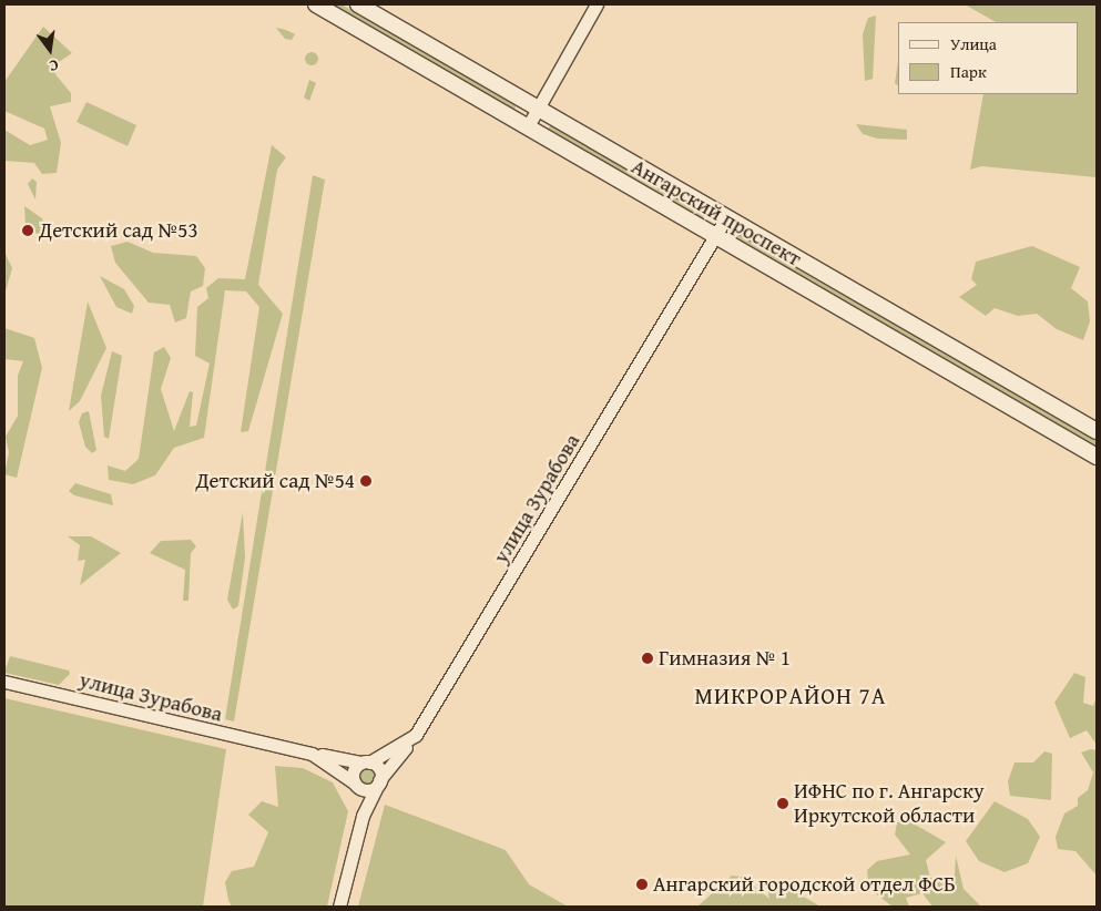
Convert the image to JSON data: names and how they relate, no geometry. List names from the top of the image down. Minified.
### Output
{"streets":{"street":["Ангарский проспект","улица Зурабова"]},"crossings":[["Ангарский проспект","улица Зурабова"]],"districts":["МИКРОРАЙОН 7А"],"places":["Детский сад №53","Детский сад №54","Гимназия № 1","ИФНС по г. Ангарску Иркутской области","Ангарский городской отдел ФСБ"],"legend":["Улица","Парк"],"north":"bottom"}
